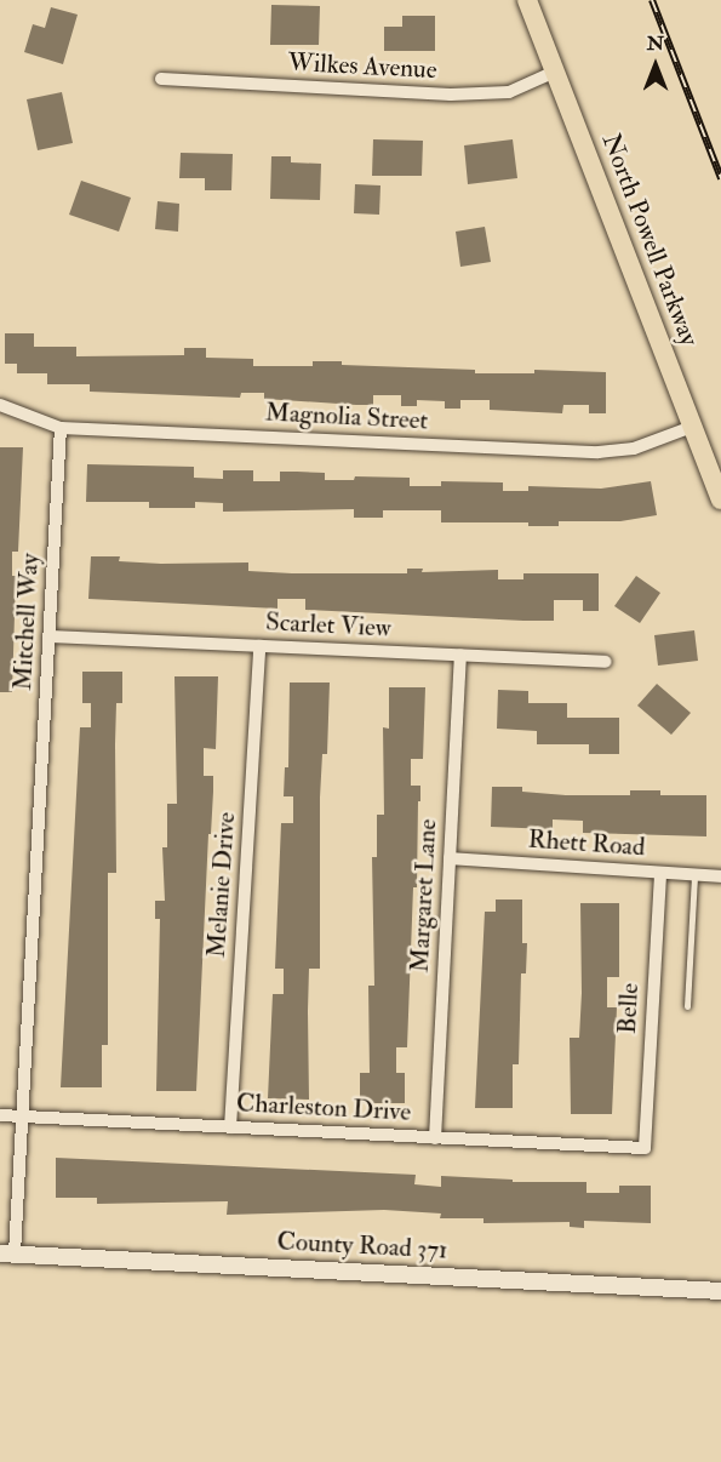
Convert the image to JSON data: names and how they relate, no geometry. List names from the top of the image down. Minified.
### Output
{"streets":{"main road":["North Powell Parkway"],"street":["Wilkes Avenue","Magnolia Street","Mitchell Way","Scarlet View","Rhett Road","Melanie Drive","Margaret Lane","Belle","Charleston Drive","County Road 371"]},"crossings":[["Wilkes Avenue","North Powell Parkway"],["North Powell Parkway","Magnolia Street"],["Magnolia Street","Mitchell Way"],["Mitchell Way","Scarlet View"],["Mitchell Way","Charleston Drive"],["Mitchell Way","County Road 371"],["Scarlet View","Melanie Drive"],["Scarlet View","Margaret Lane"],["Rhett Road","Margaret Lane"],["Rhett Road","Belle"],["Melanie Drive","Charleston Drive"],["Margaret Lane","Charleston Drive"],["Belle","Charleston Drive"]],"north":"top"}
